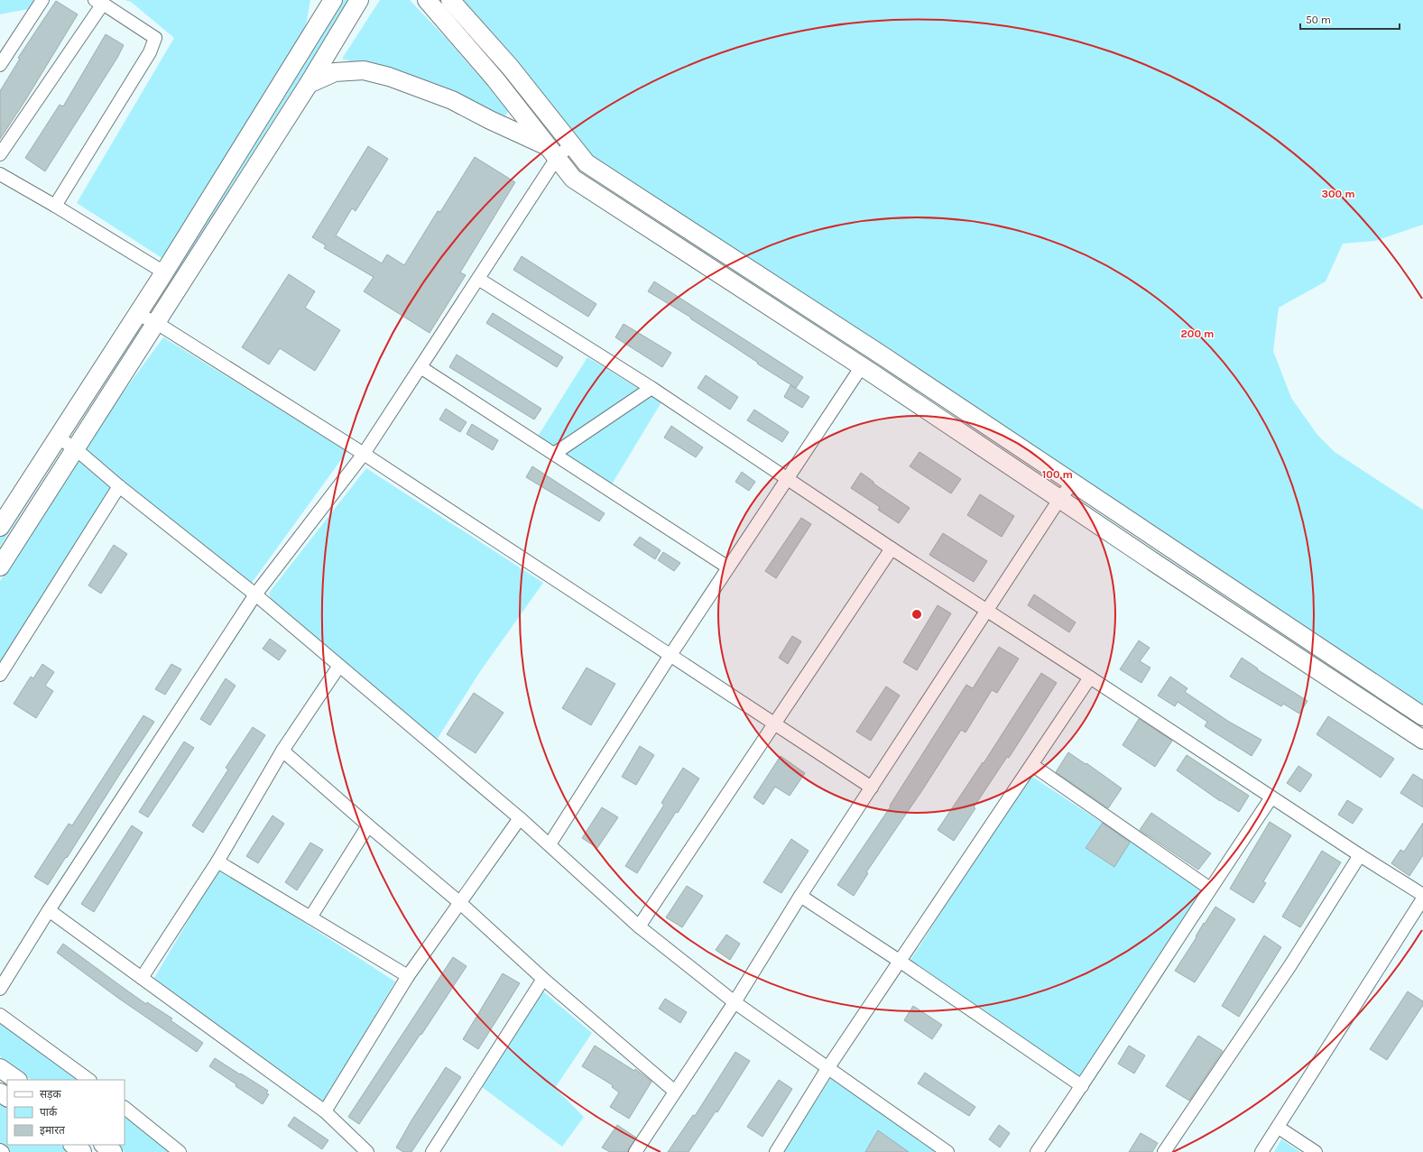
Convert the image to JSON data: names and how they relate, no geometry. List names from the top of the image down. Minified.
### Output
{"legend":["सड़क","पार्क","इमारत"],"scale_bar":"50 m","rings":["300 m","200 m","100 m"]}
